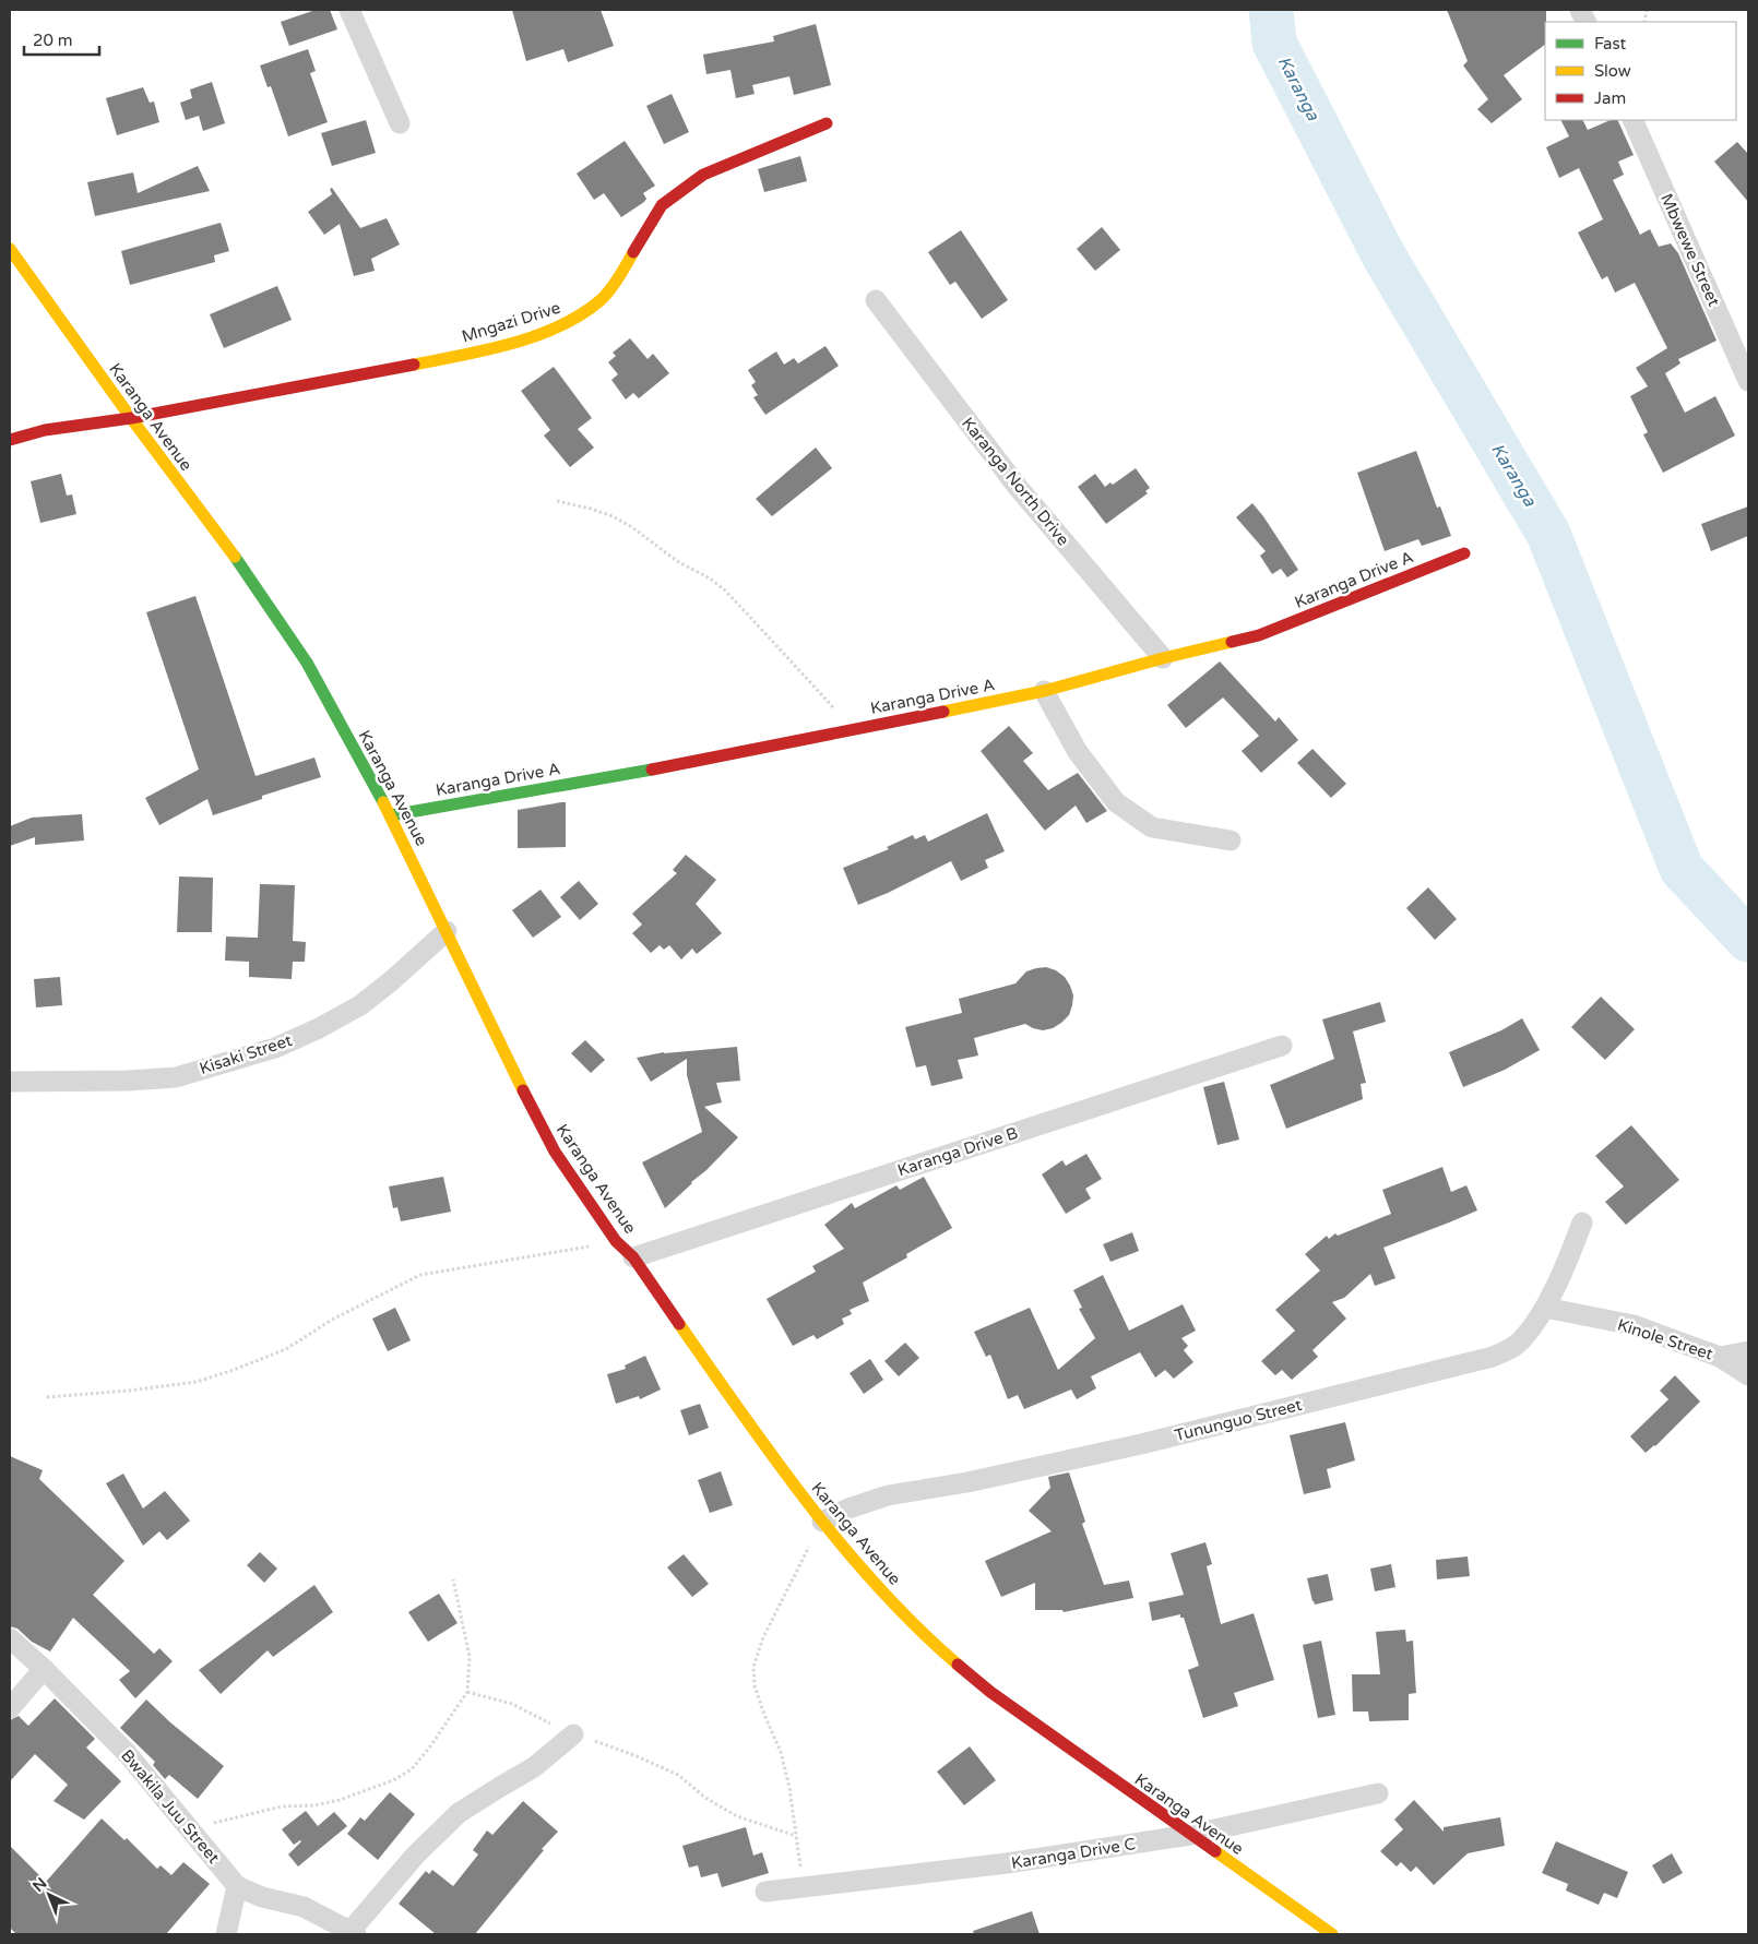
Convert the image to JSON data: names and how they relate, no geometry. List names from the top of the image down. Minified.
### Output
{"streets":{"street":["Mbwewe Street","Mngazi Drive","Karanga Avenue","Karanga North Drive","Karanga Drive A","Kisaki Street","Karanga Drive B","Kinole Street","Tununguo Street","Bwakila Juu Street","Karanga Drive C"]},"crossings":[["Mngazi Drive","Karanga Avenue"],["Karanga Avenue","Karanga Drive A"],["Karanga Avenue","Kisaki Street"],["Karanga Avenue","Karanga Drive B"],["Karanga Avenue","Tununguo Street"],["Karanga Avenue","Karanga Drive C"],["Karanga North Drive","Karanga Drive A"],["Kinole Street","Tununguo Street"]],"water":["Karanga"],"legend":["Fast","Slow","Jam"],"scale_bar":"20 m","north":"top left"}
